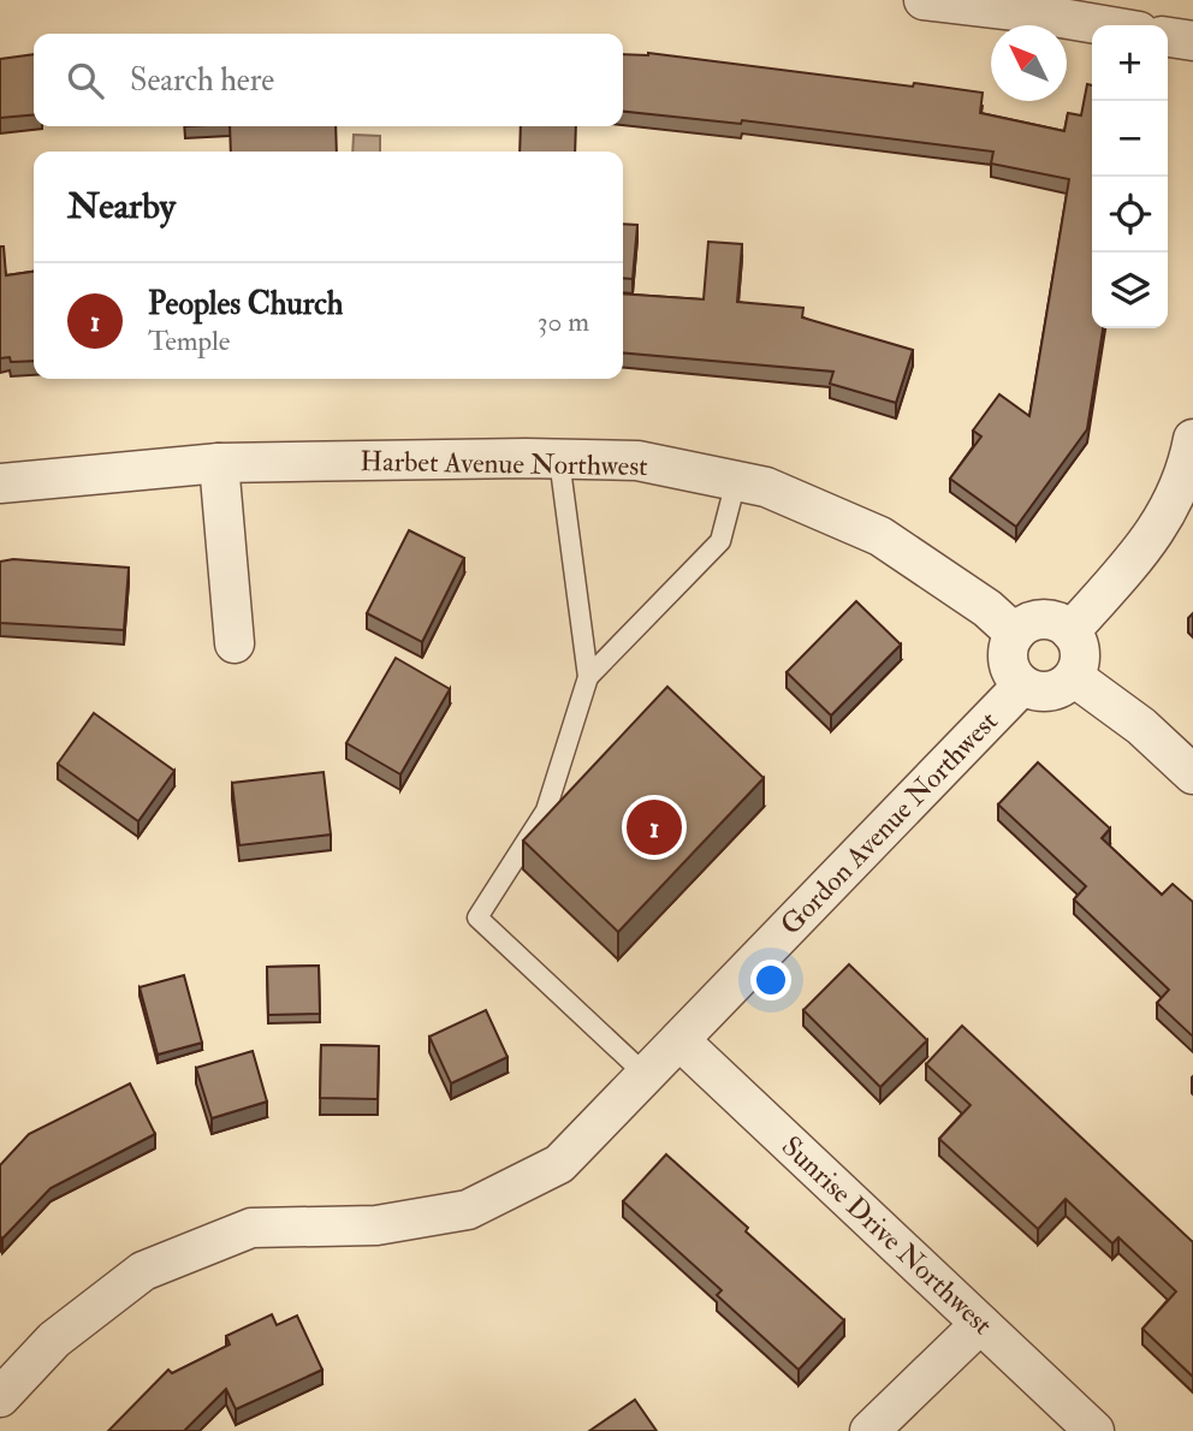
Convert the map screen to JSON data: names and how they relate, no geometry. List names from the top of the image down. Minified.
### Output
{"streets":{"street":["Harbet Avenue Northwest","Gordon Avenue Northwest","Sunrise Drive Northwest"]},"crossings":[["Harbet Avenue Northwest","Gordon Avenue Northwest"],["Gordon Avenue Northwest","Sunrise Drive Northwest"]],"north":"top left","page":{"map_buttons":["+","−"],"search":"Search here","heading":"Nearby","list":[{"mark":"1","name":"Peoples Church","note":"Temple","value":"30 m"}],"pins":"1"}}
